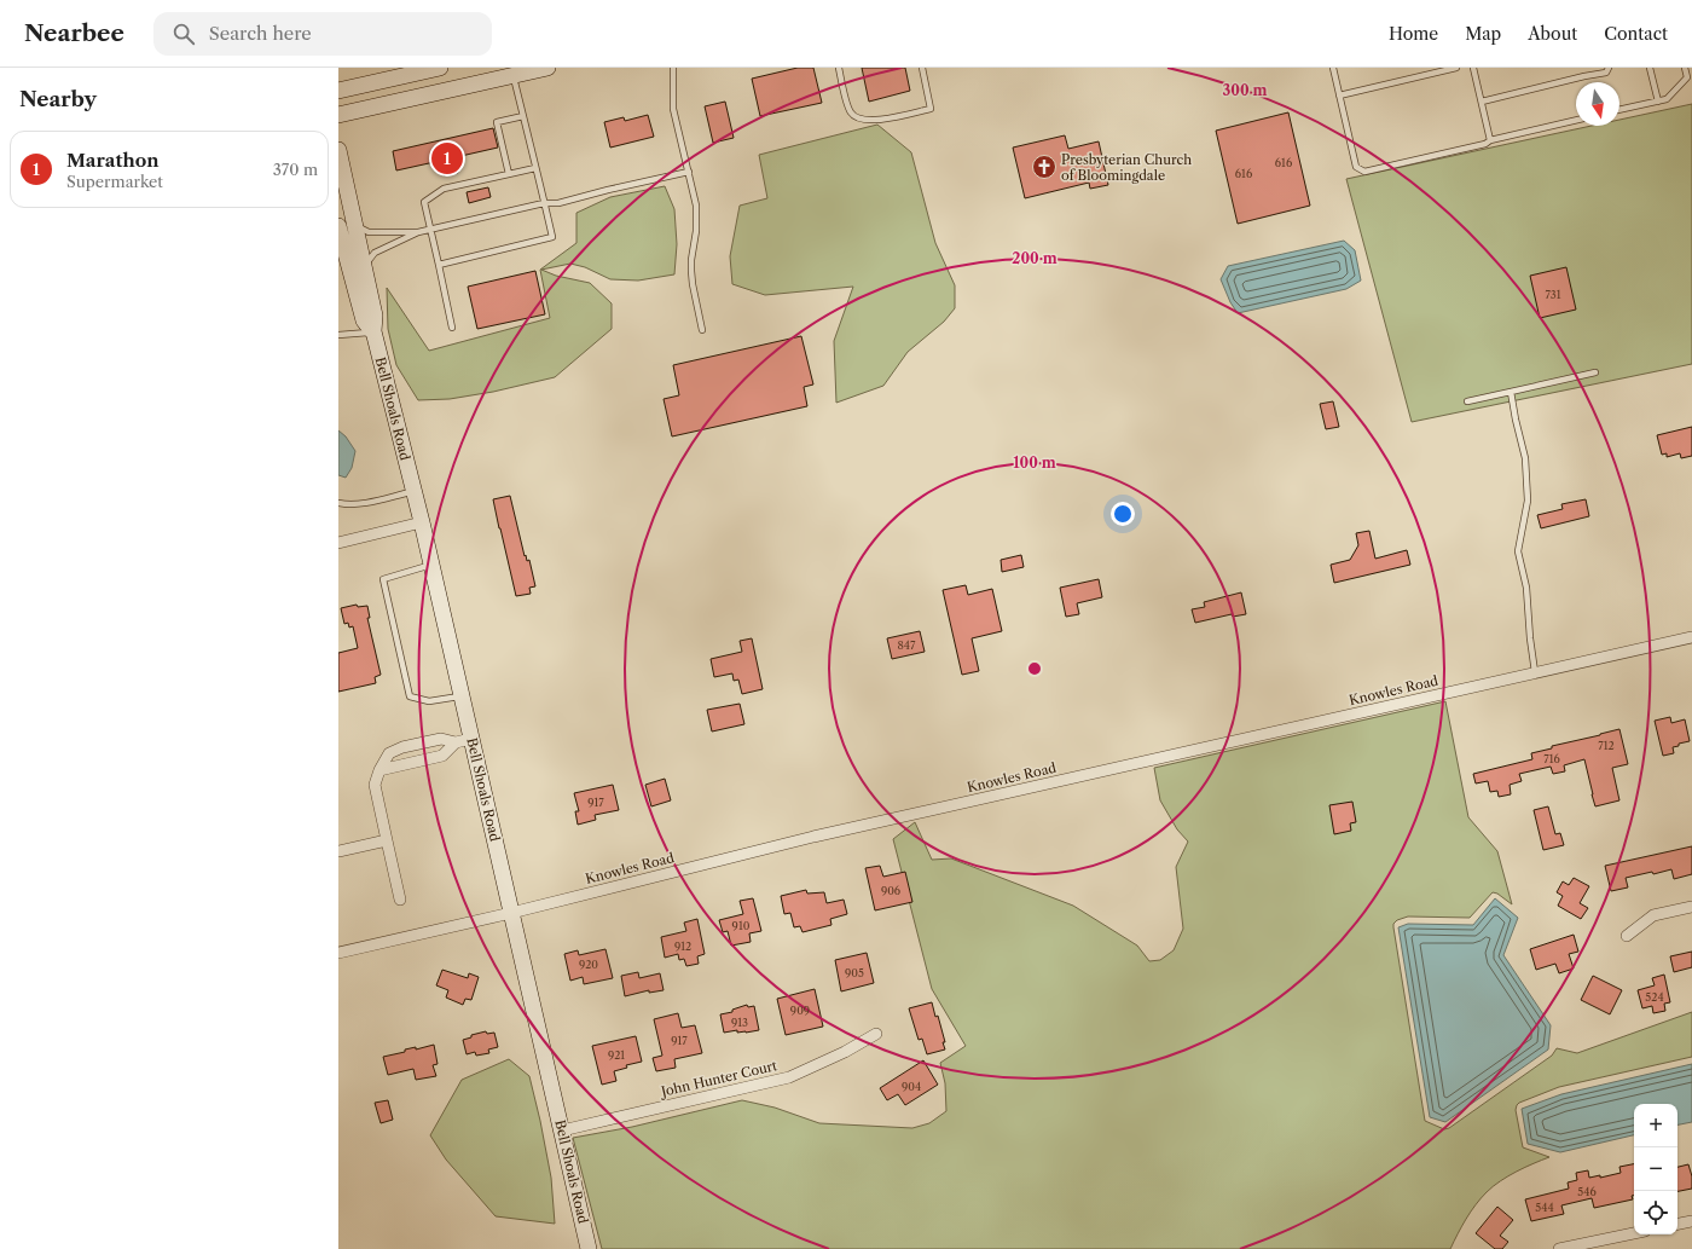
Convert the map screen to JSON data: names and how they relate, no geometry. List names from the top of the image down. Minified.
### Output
{"streets":{"main road":["Bell Shoals Road"],"street":["Knowles Road","John Hunter Court"]},"crossings":[["Bell Shoals Road","Knowles Road"],["Bell Shoals Road","John Hunter Court"]],"places":{"church":["Presbyterian Church of Bloomingdale"]},"house_numbers":["616","616","731","847","712","716","917","906","910","912","920","905","524","909","913","917","921","904","546","544"],"north":"bottom","page":{"header":"Nearbee","search":"Search here","nav":["Home","Map","About","Contact"],"heading":"Nearby","list":[{"mark":"1","name":"Marathon","note":"Supermarket","value":"370 m"}],"pins":"1","map_buttons":["+","−"]},"rings":["300 m","200 m","100 m"]}
